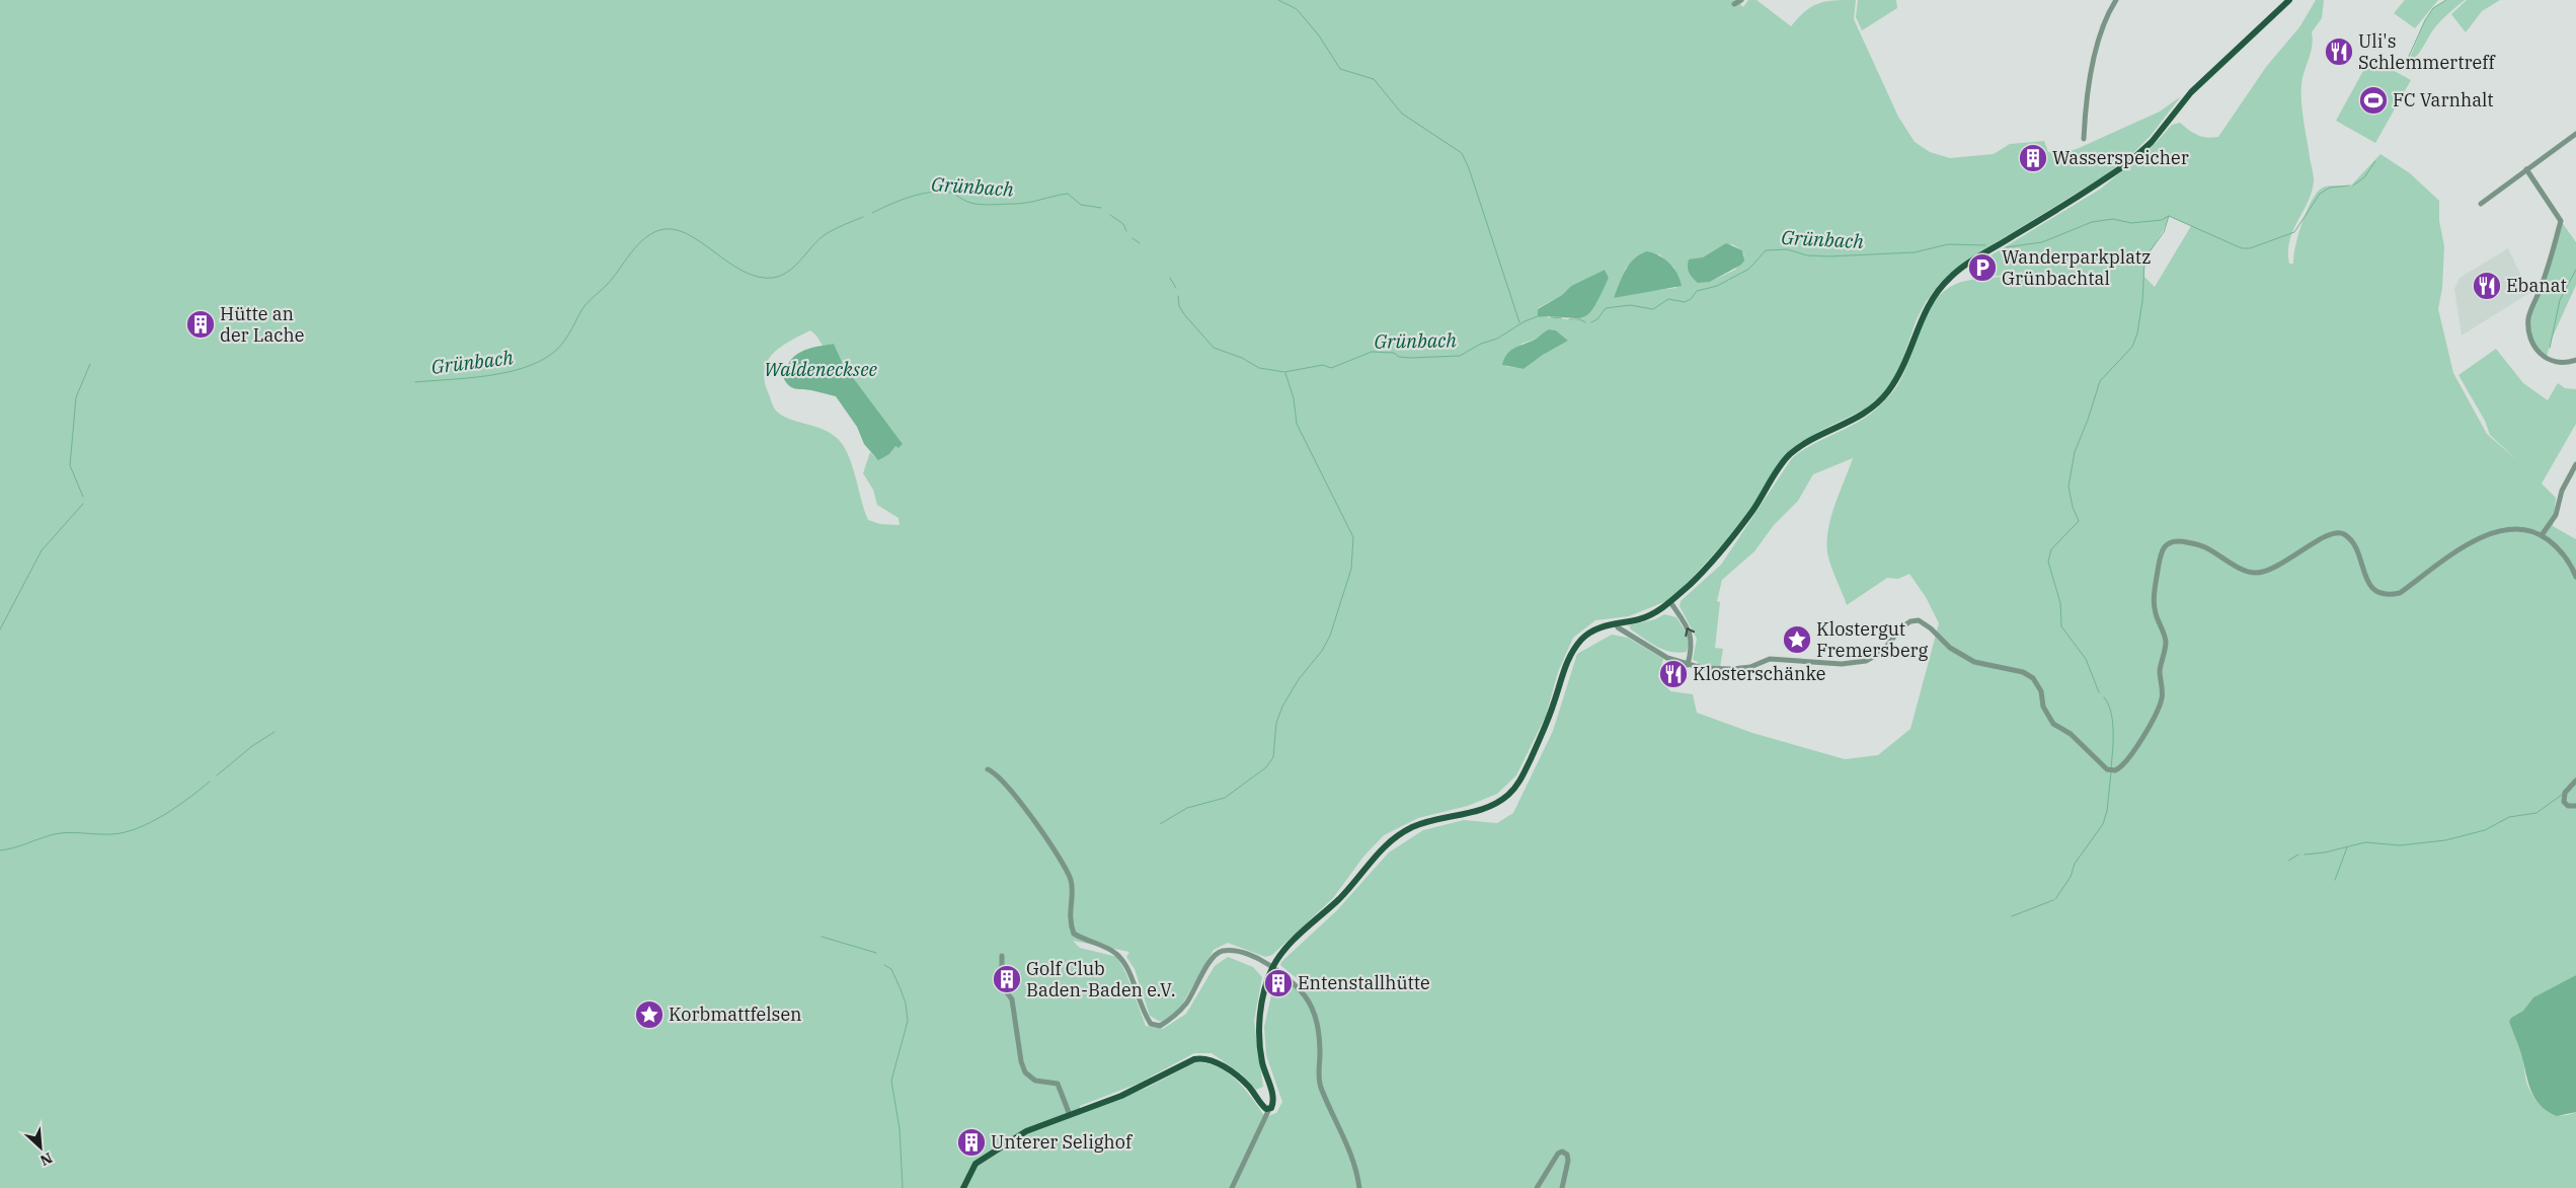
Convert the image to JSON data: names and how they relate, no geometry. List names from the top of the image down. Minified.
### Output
{"water":["Grünbach","Waldenecksee"],"places":{"restaurant":["Uli's Schlemmertreff","Ebanat","Klosterschänke"],"sports":["FC Varnhalt"],"building":["Wasserspeicher","Hütte an der Lache","Golf Club Baden-Baden e.V.","Entenstallhütte","Unterer Selighof"],"parking":["Wanderparkplatz Grünbachtal"],"place":["Klostergut Fremersberg","Korbmattfelsen"]},"north":"bottom right"}
